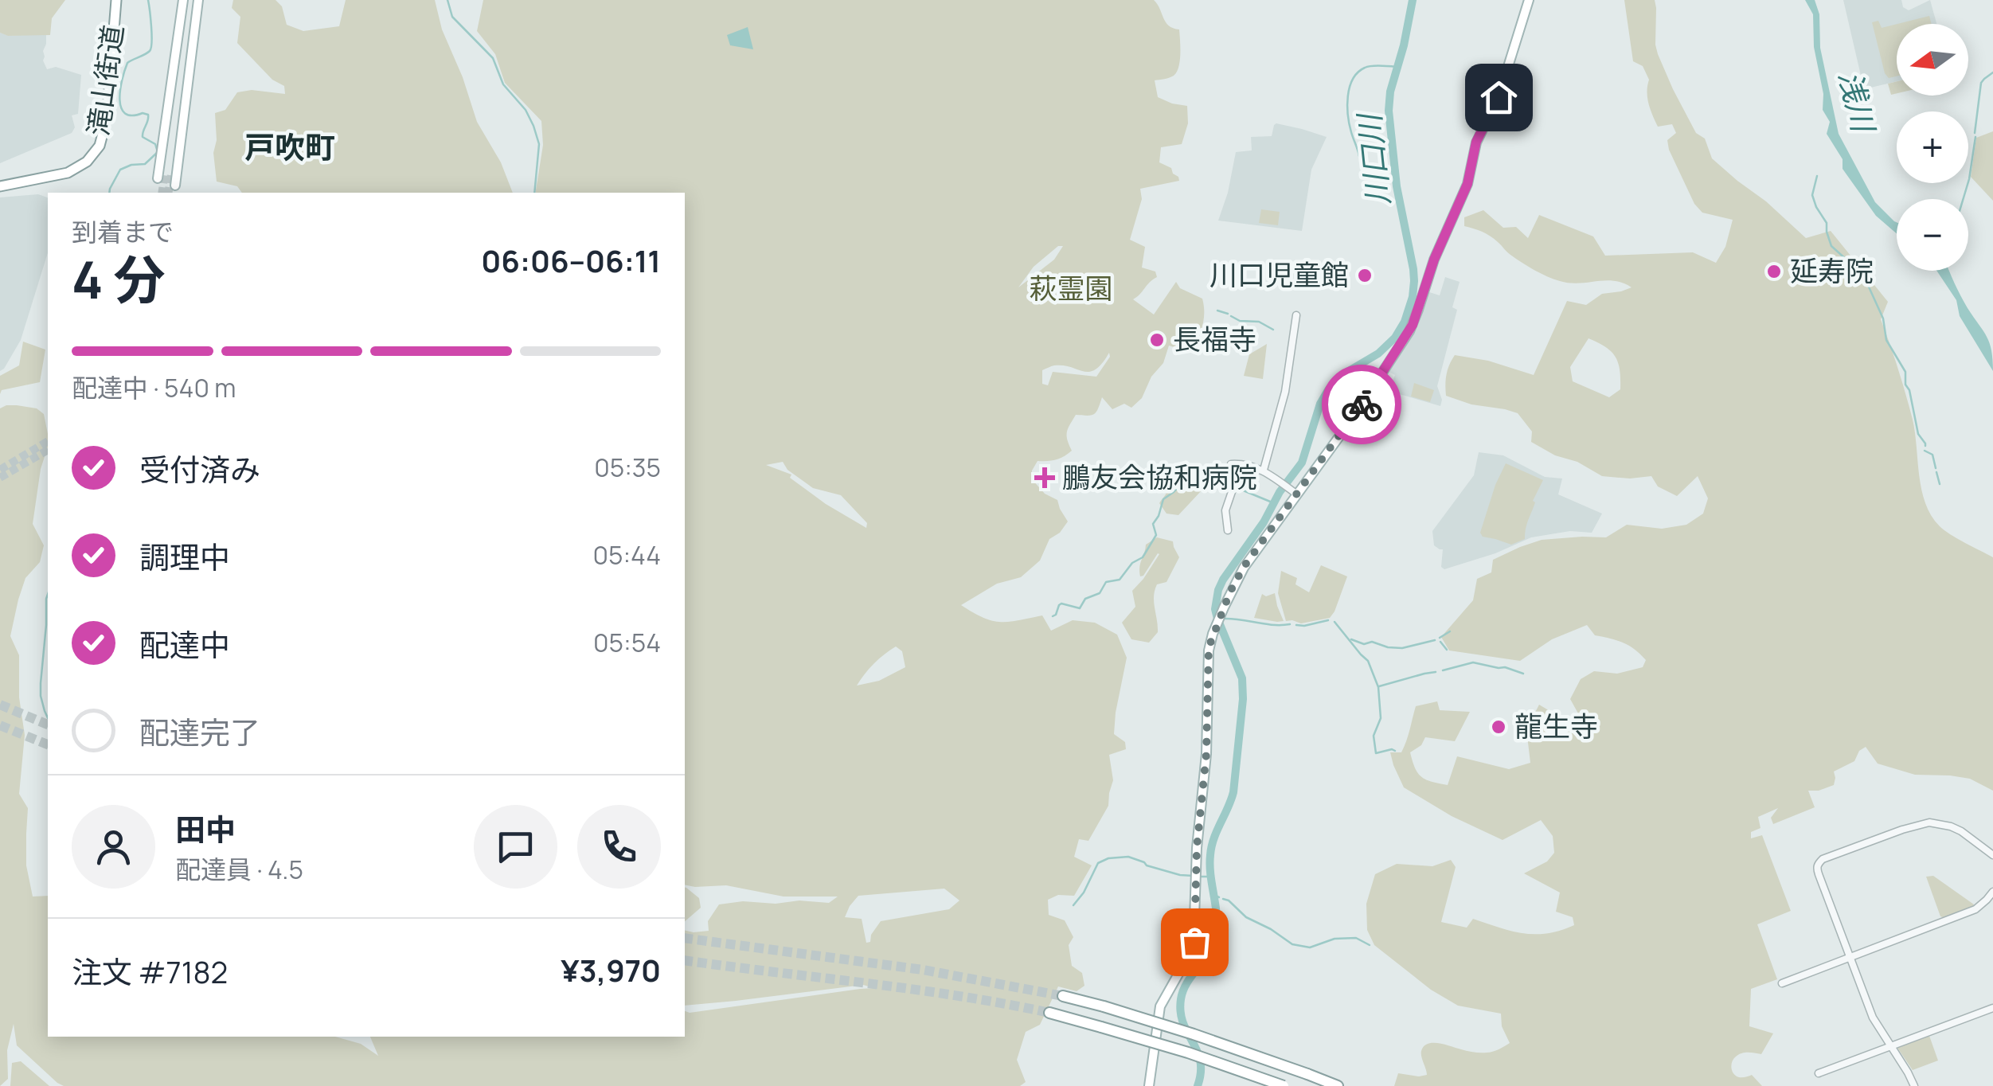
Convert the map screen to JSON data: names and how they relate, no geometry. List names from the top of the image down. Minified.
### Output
{"streets":{"highway":["滝山街道"]},"districts":["戸吹町"],"water":["浅川","川口川"],"parks":["萩霊園"],"places":{"other":["延寿院","川口児童館","長福寺","龍生寺"],"health":["鵬友会協和病院"]},"north":"left","page":{"map_buttons":["+","−"],"heading":["4 分","到着まで","06:06–06:11"],"panel":["田中","配達員 · 4.5","注文 #7182","¥3,970"],"bar":"配達中 · 540 m","list":[["受付済み","05:35"],["調理中","05:44"],["配達中","05:54"],"配達完了"]}}
